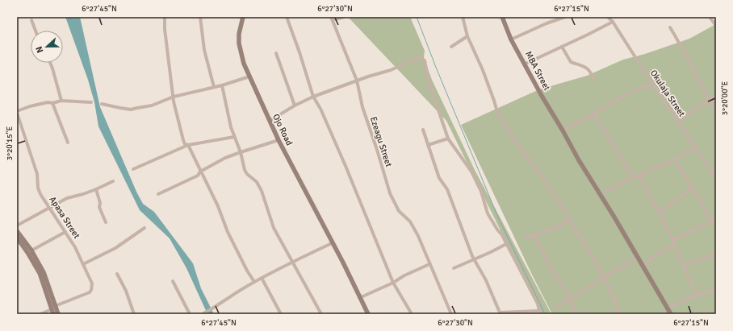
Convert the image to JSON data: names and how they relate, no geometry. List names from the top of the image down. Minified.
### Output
{"streets":{"street":["MBA Street","Okulaja Street","Ojo Road","Ezeagu Street","Apasa Street"]},"north":"left","coordinates":["6°27'45\"N","6°27'30\"N","6°27'15\"N","3°20'00\"E","3°20'15\"E"]}
